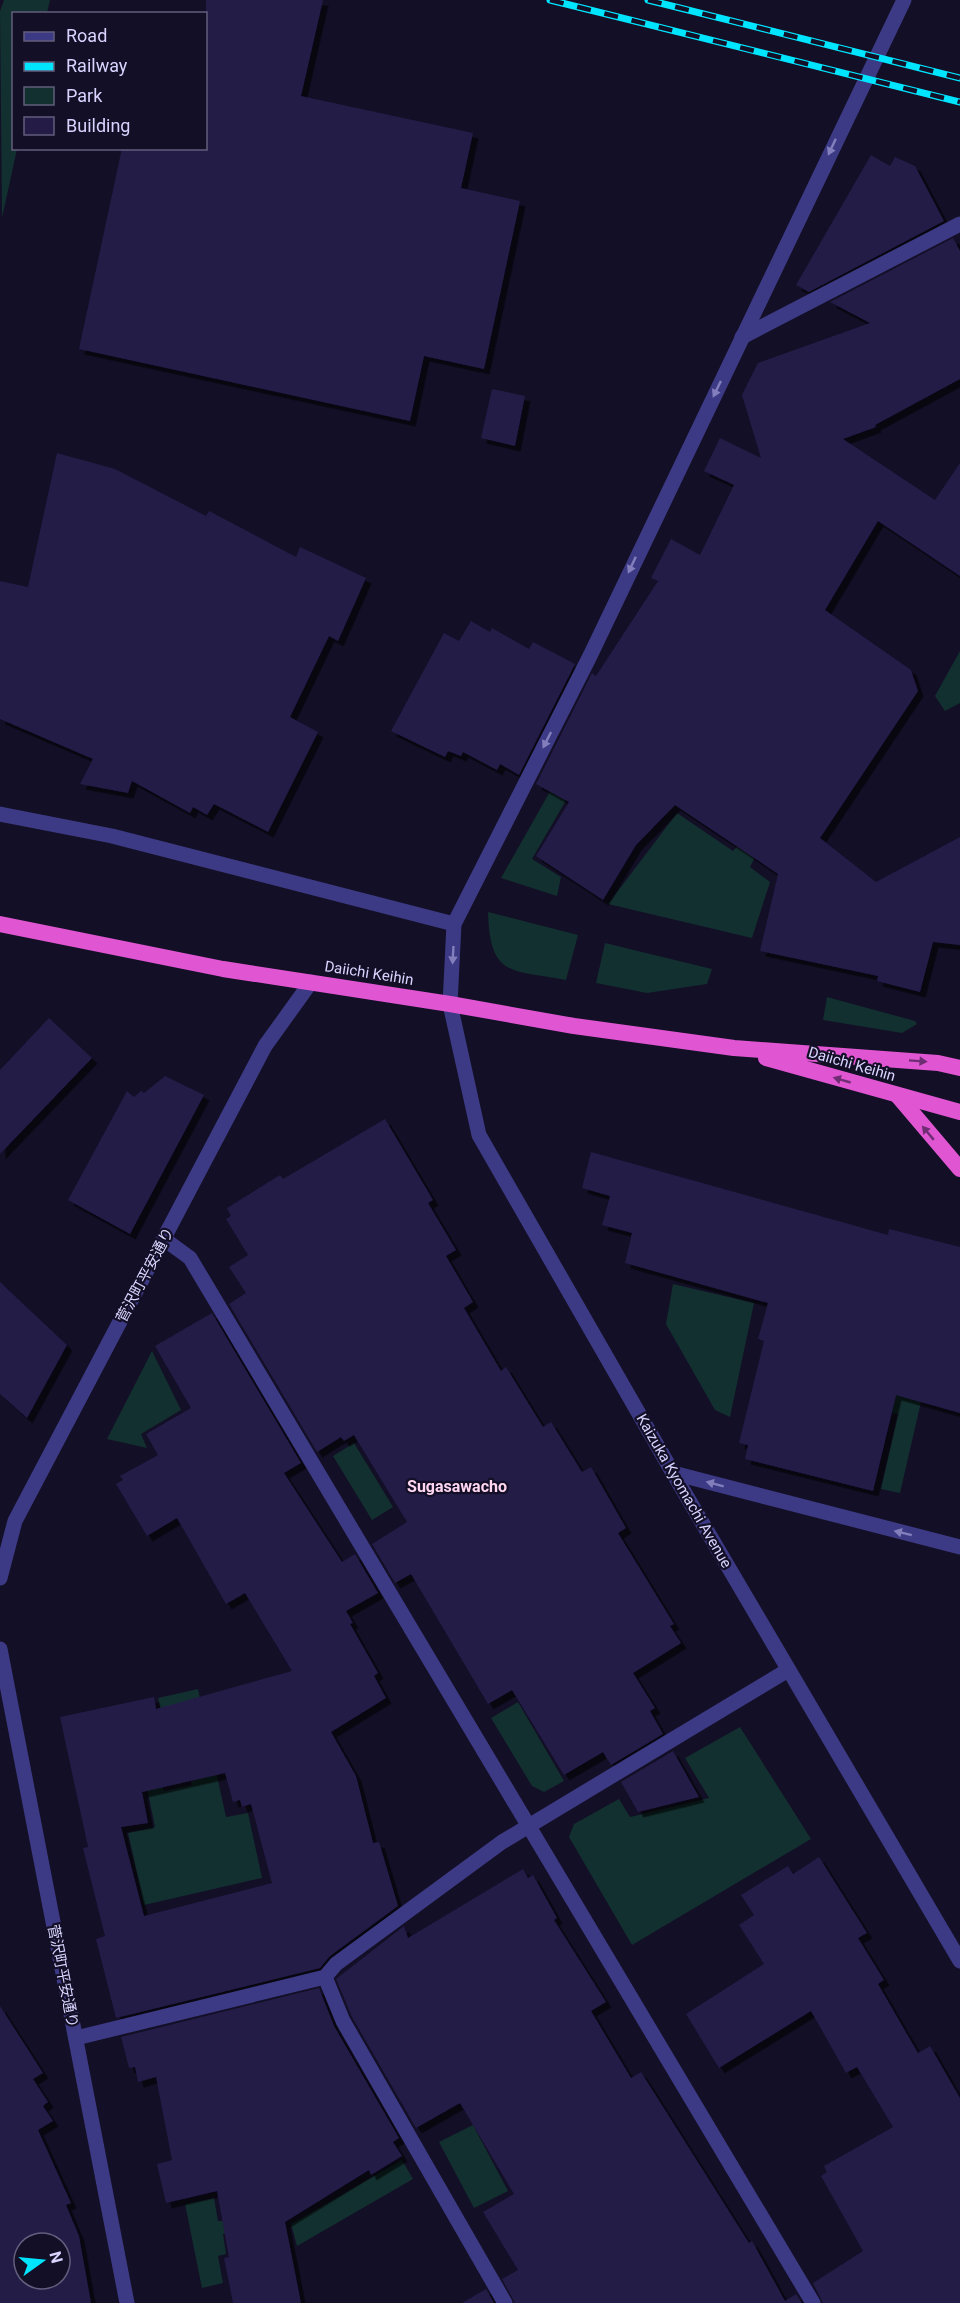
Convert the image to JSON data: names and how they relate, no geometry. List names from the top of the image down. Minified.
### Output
{"streets":{"highway":["Daiichi Keihin"],"street":["菅沢町平安通り","Kaizuka Kyomachi Avenue"]},"crossings":[["Daiichi Keihin","菅沢町平安通り"],["Daiichi Keihin","Kaizuka Kyomachi Avenue"]],"districts":["Sugasawacho"],"legend":["Road","Railway","Park","Building"],"north":"right"}
